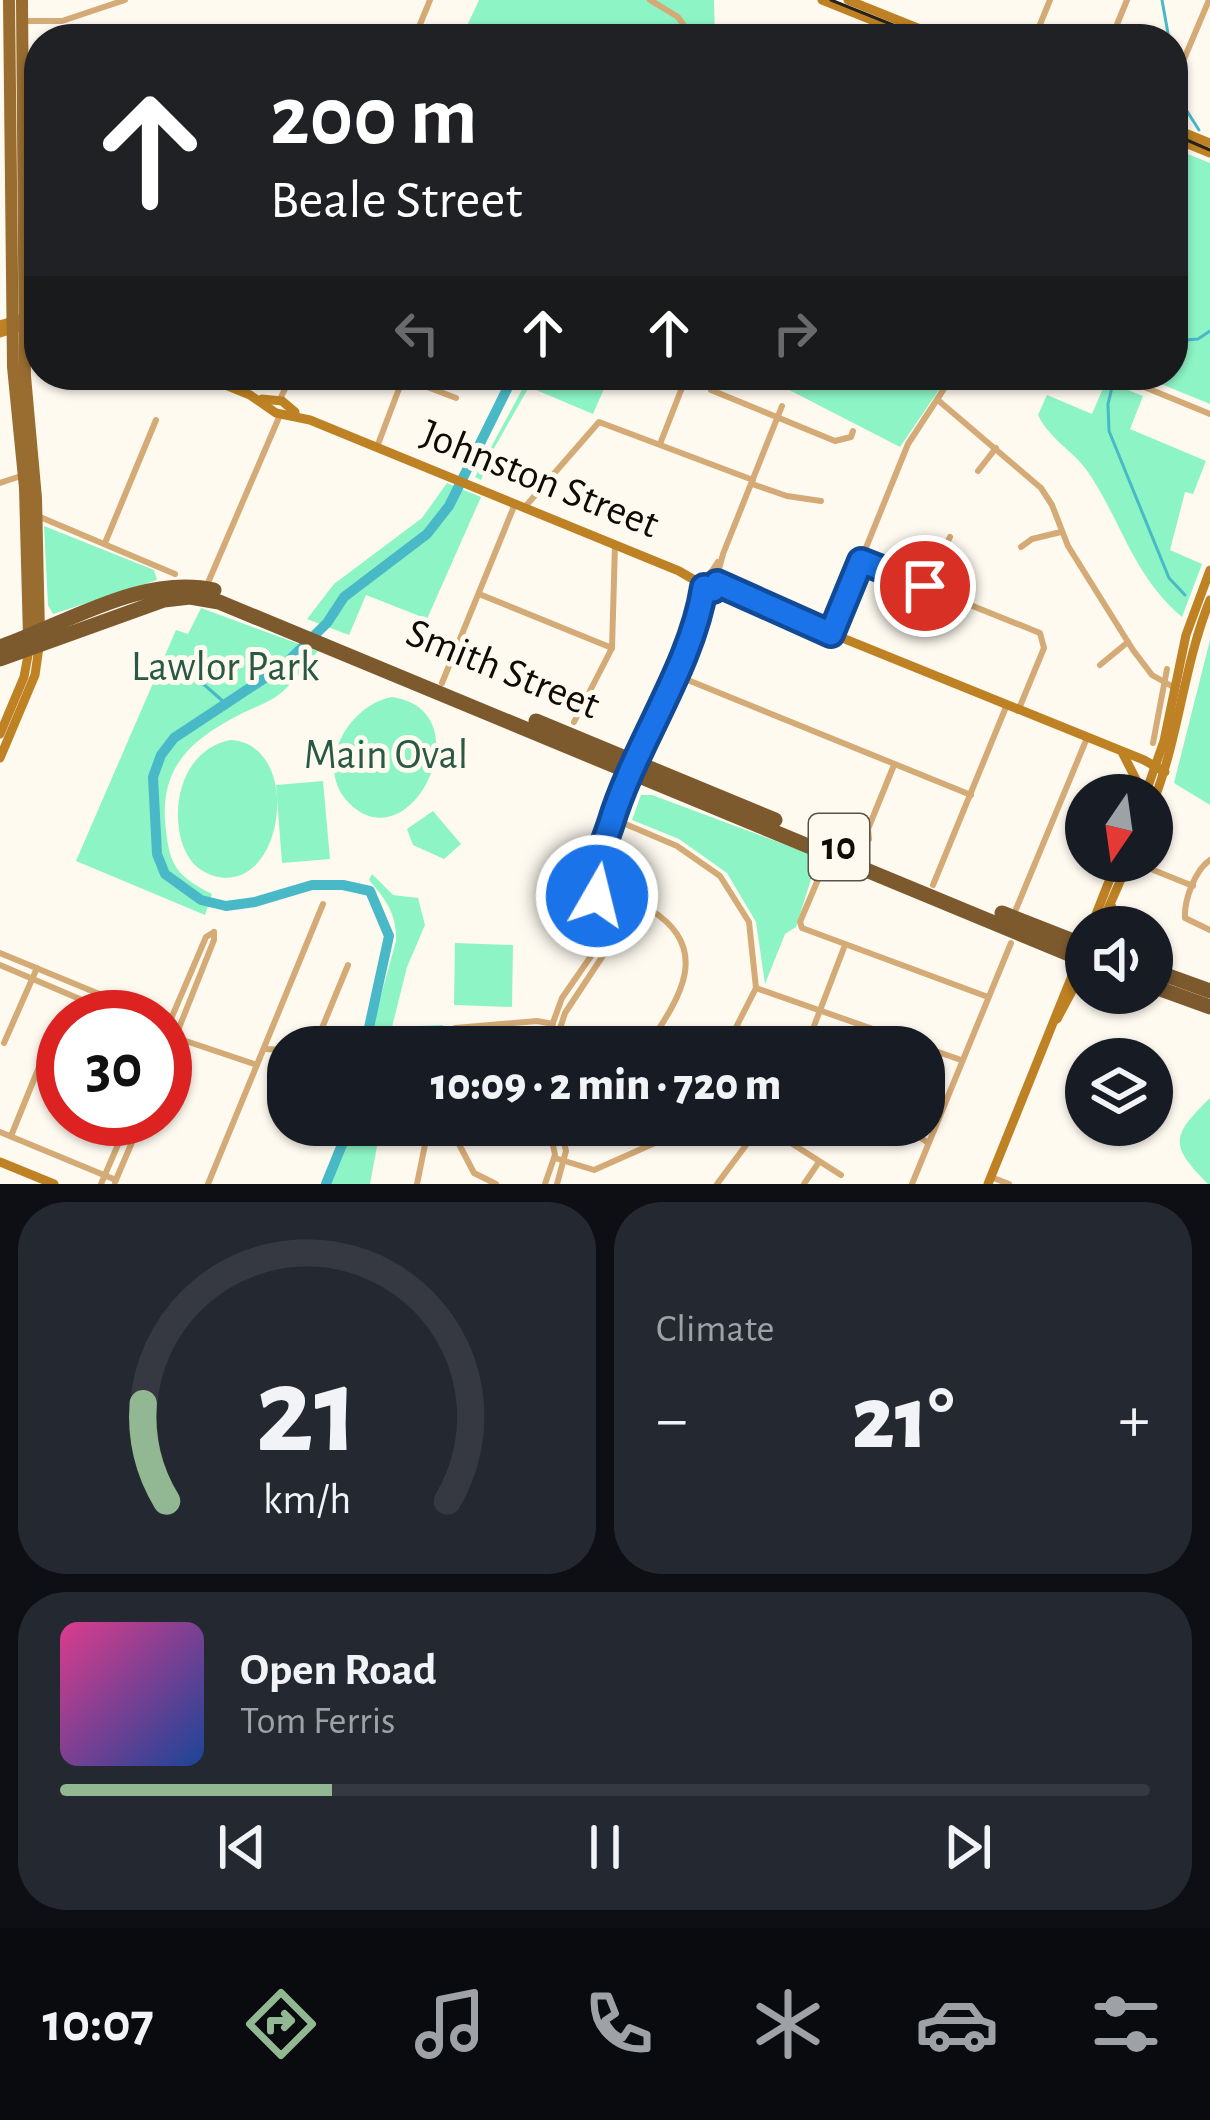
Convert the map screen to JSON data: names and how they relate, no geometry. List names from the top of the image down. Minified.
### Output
{"streets":{"highway":["Smith Street","10"],"street":["Johnston Street"]},"crossings":[["Smith Street","10"]],"parks":["Lawlor Park","Main Oval"],"north":"bottom","page":{"turn":["200 m","Beale Street"],"limit":"30","trip":"10:09 · 2 min · 720 m","tile":"Climate","heat":["−","21°","+"],"song":["Open Road","Tom Ferris"],"tabs":"10:07","gauge":["21","km/h"]}}
